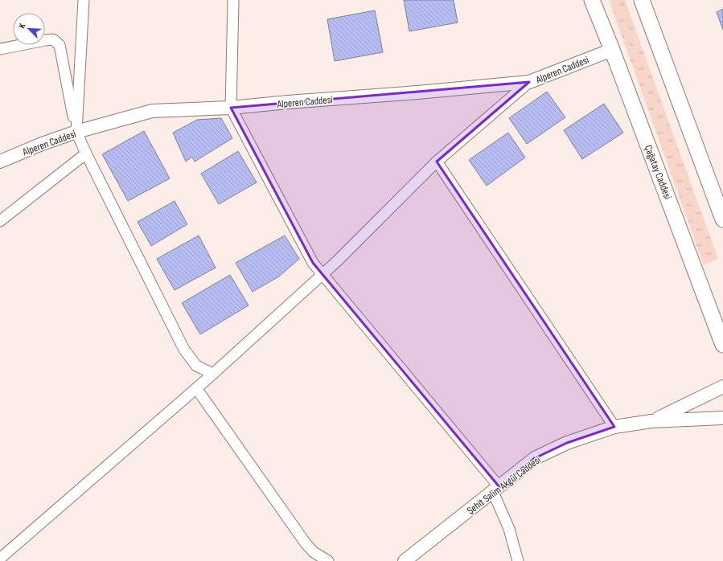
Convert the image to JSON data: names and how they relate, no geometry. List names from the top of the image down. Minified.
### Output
{"streets":{"main road":["Çağatay Caddesi"],"street":["Alperen Caddesi","Şehit Salim Akgül Caddesi"]},"crossings":[["Alperen Caddesi","Çağatay Caddesi"]],"north":"top left"}
